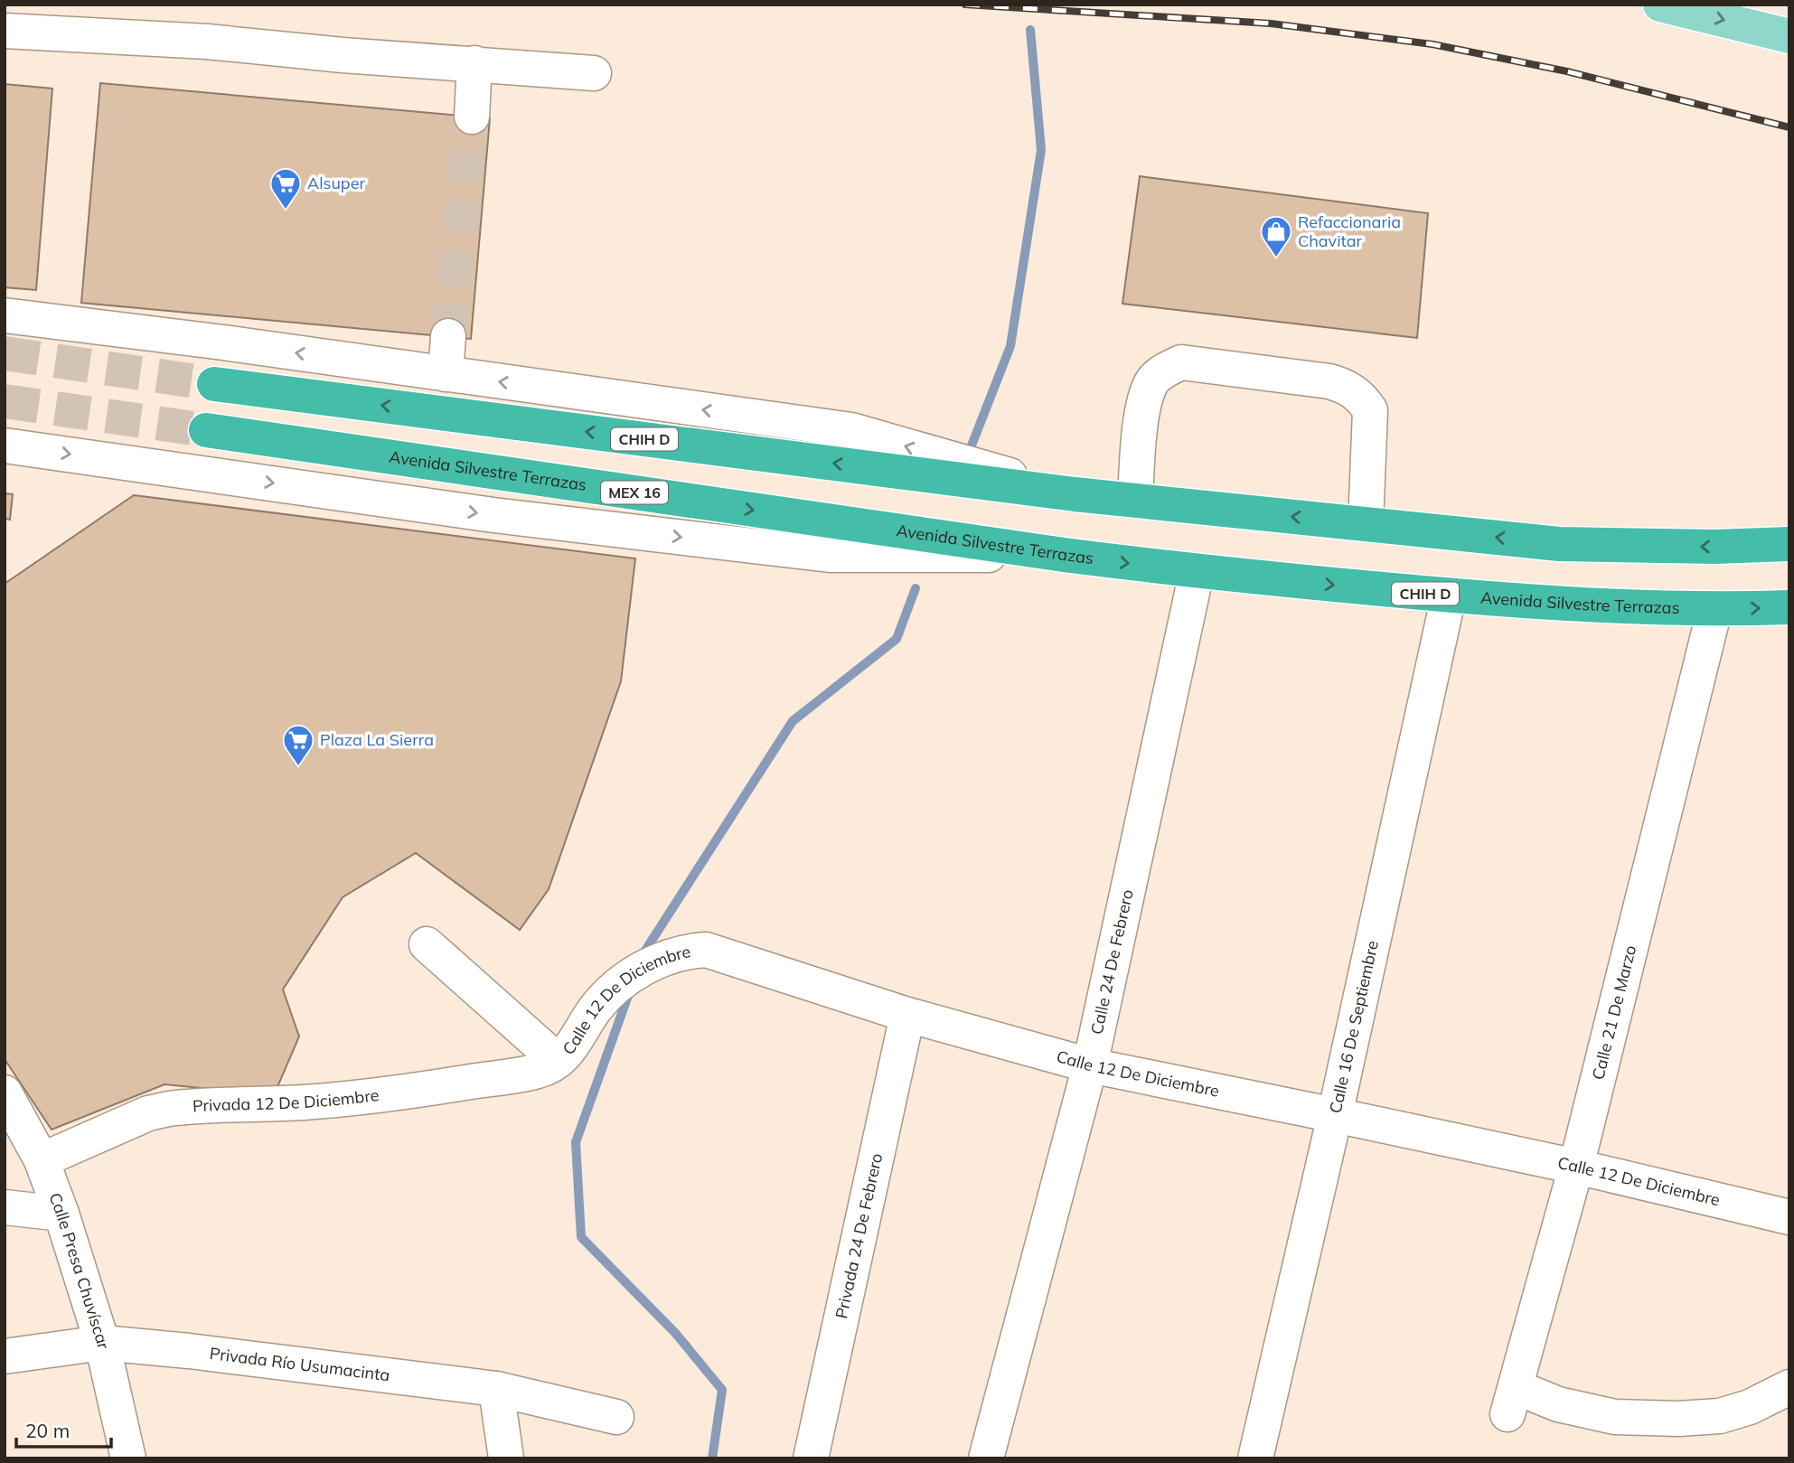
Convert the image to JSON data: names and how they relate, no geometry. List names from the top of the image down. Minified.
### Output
{"streets":{"highway":["CHIH D","Avenida Silvestre Terrazas","MEX 16"],"street":["Calle 24 De Febrero","Calle 12 De Diciembre","Calle 21 De Marzo","Calle 16 De Septiembre","Privada 12 De Diciembre","Privada 24 De Febrero","Calle Presa Chuvíscar","Privada Río Usumacinta"]},"crossings":[["CHIH D","Avenida Silvestre Terrazas"],["Avenida Silvestre Terrazas","Calle 24 De Febrero"],["Avenida Silvestre Terrazas","Calle 21 De Marzo"],["Avenida Silvestre Terrazas","Calle 16 De Septiembre"],["Calle 24 De Febrero","Calle 12 De Diciembre"],["Calle 12 De Diciembre","Calle 21 De Marzo"],["Calle 12 De Diciembre","Calle 16 De Septiembre"],["Calle 12 De Diciembre","Privada 12 De Diciembre"],["Calle 12 De Diciembre","Privada 24 De Febrero"],["Privada 12 De Diciembre","Calle Presa Chuvíscar"],["Calle Presa Chuvíscar","Privada Río Usumacinta"]],"places":{"supermarket":["Alsuper","Plaza La Sierra"],"shop":["Refaccionaria Chavitar"]},"scale_bar":"20 m"}
